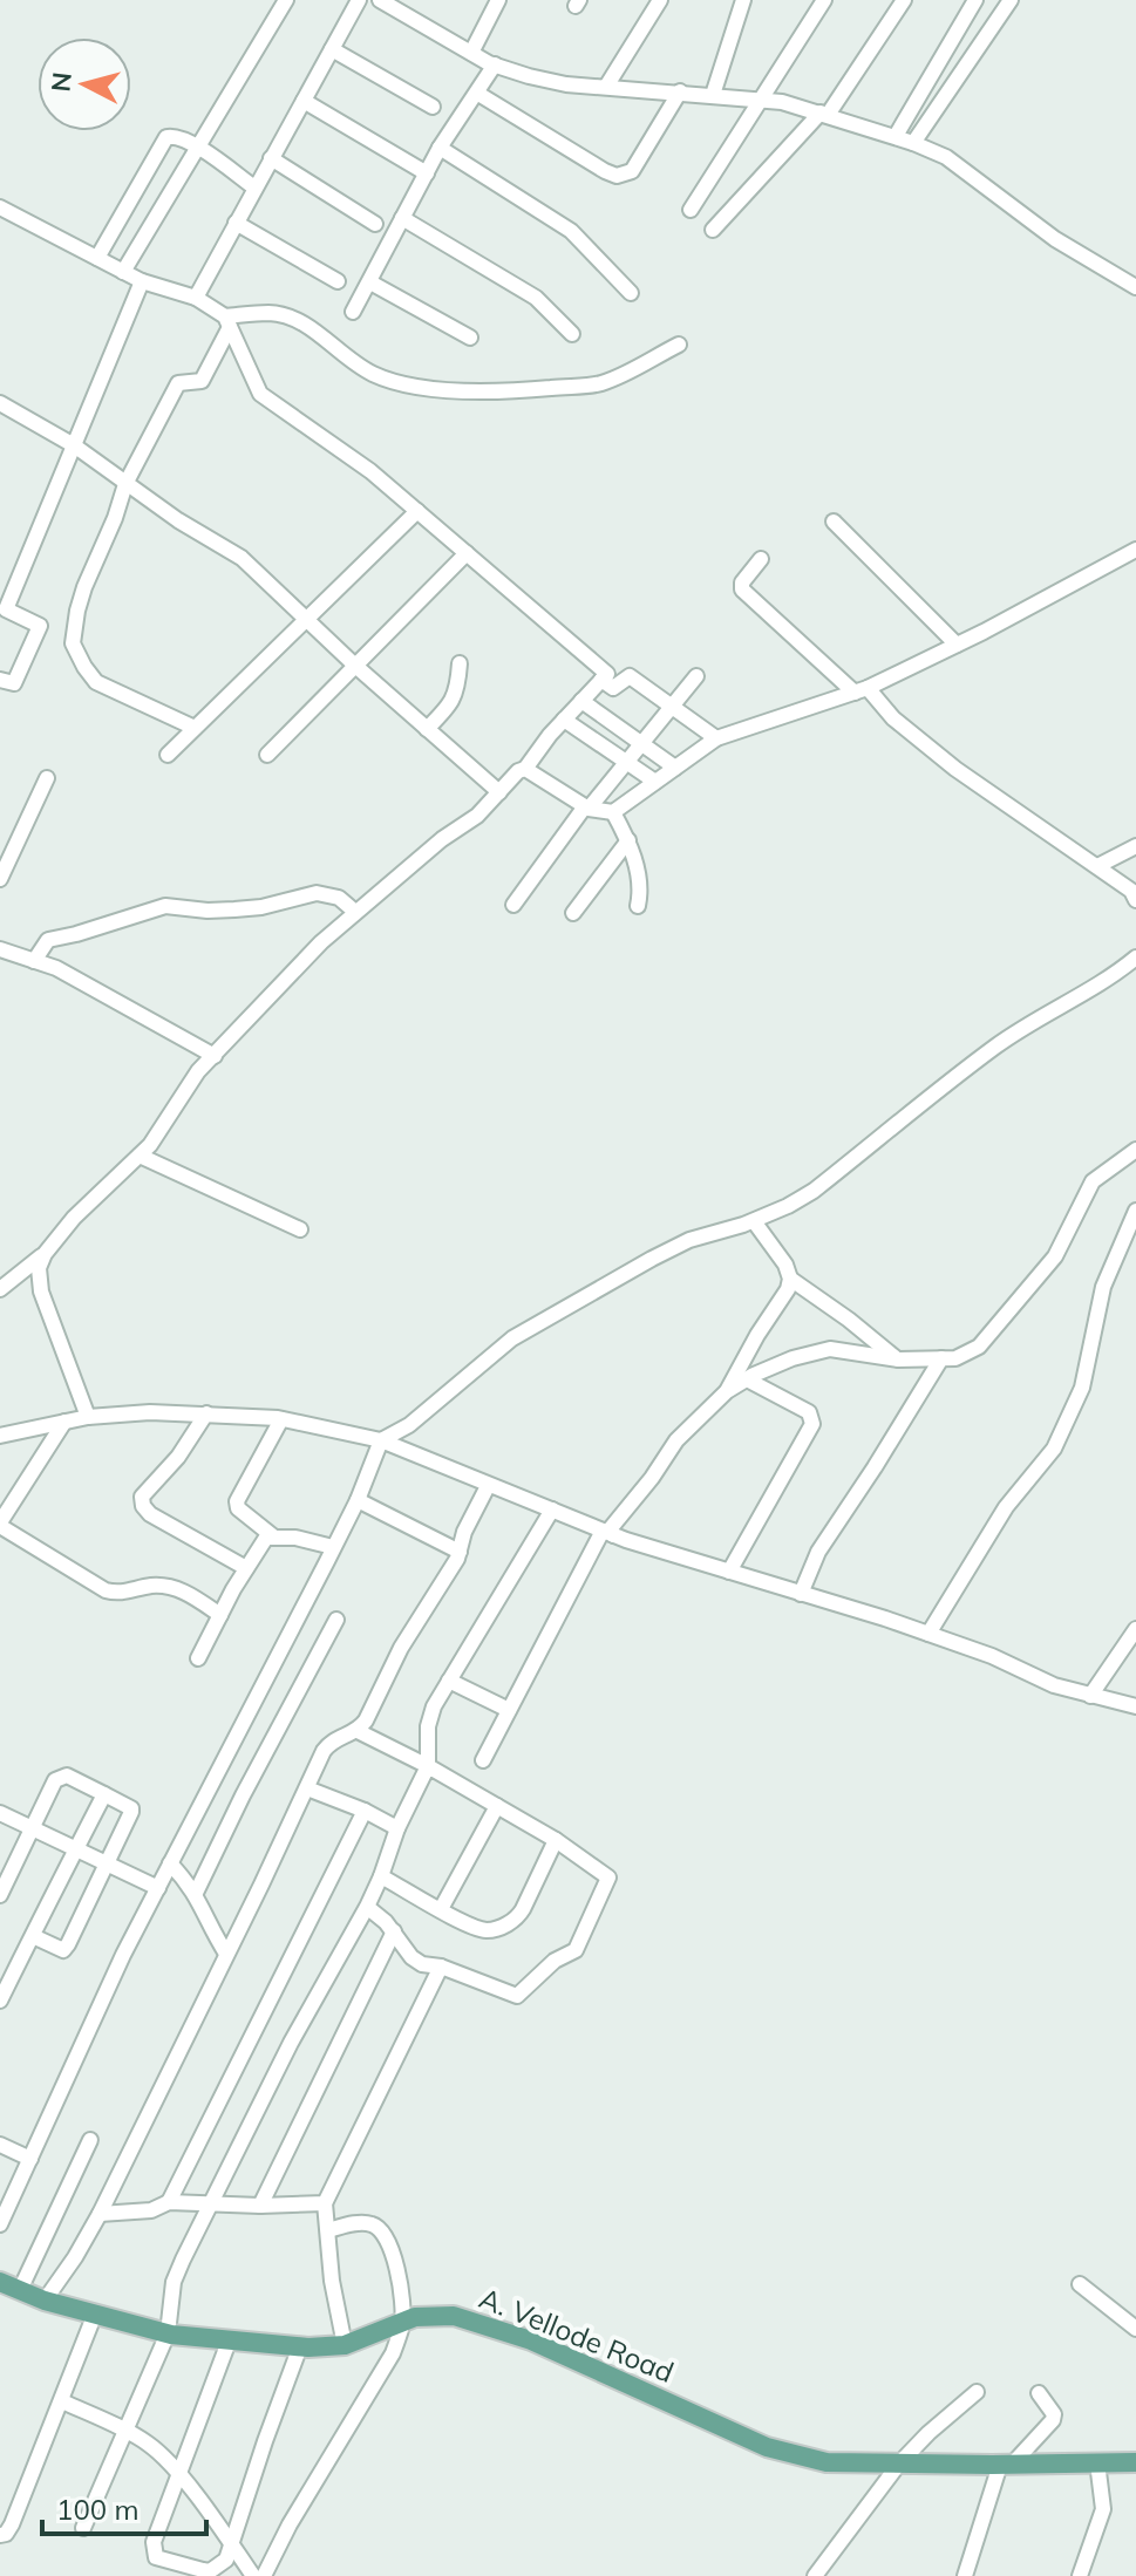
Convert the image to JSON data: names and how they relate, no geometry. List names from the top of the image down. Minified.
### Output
{"streets":{"main road":["A. Vellode Road"]},"scale_bar":"100 m","north":"left"}
